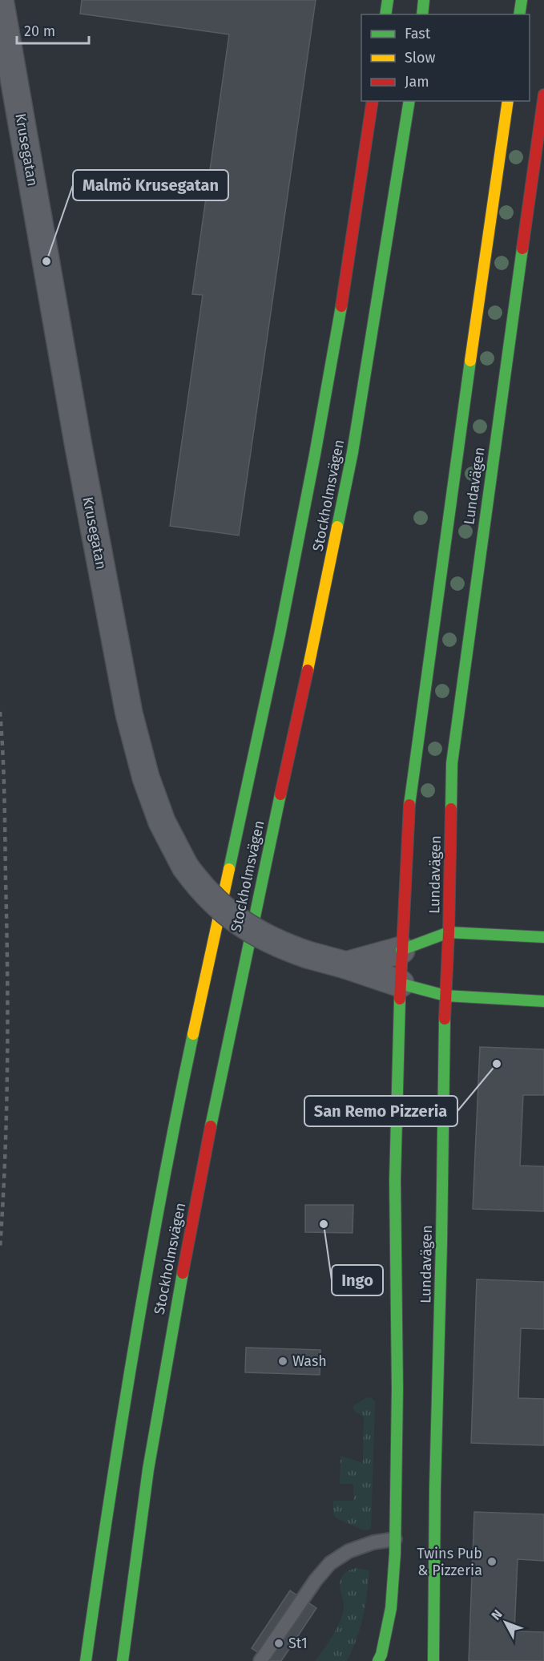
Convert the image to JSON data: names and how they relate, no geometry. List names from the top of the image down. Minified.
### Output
{"streets":{"main road":["Lundavägen","Stockholmsvägen"],"street":["Krusegatan"]},"crossings":[["Krusegatan","Lundavägen"]],"places":["Malmö Krusegatan","San Remo Pizzeria","Ingo","Wash","Twins Pub & Pizzeria","St1"],"legend":["Fast","Slow","Jam"],"scale_bar":"20 m","north":"top left"}
